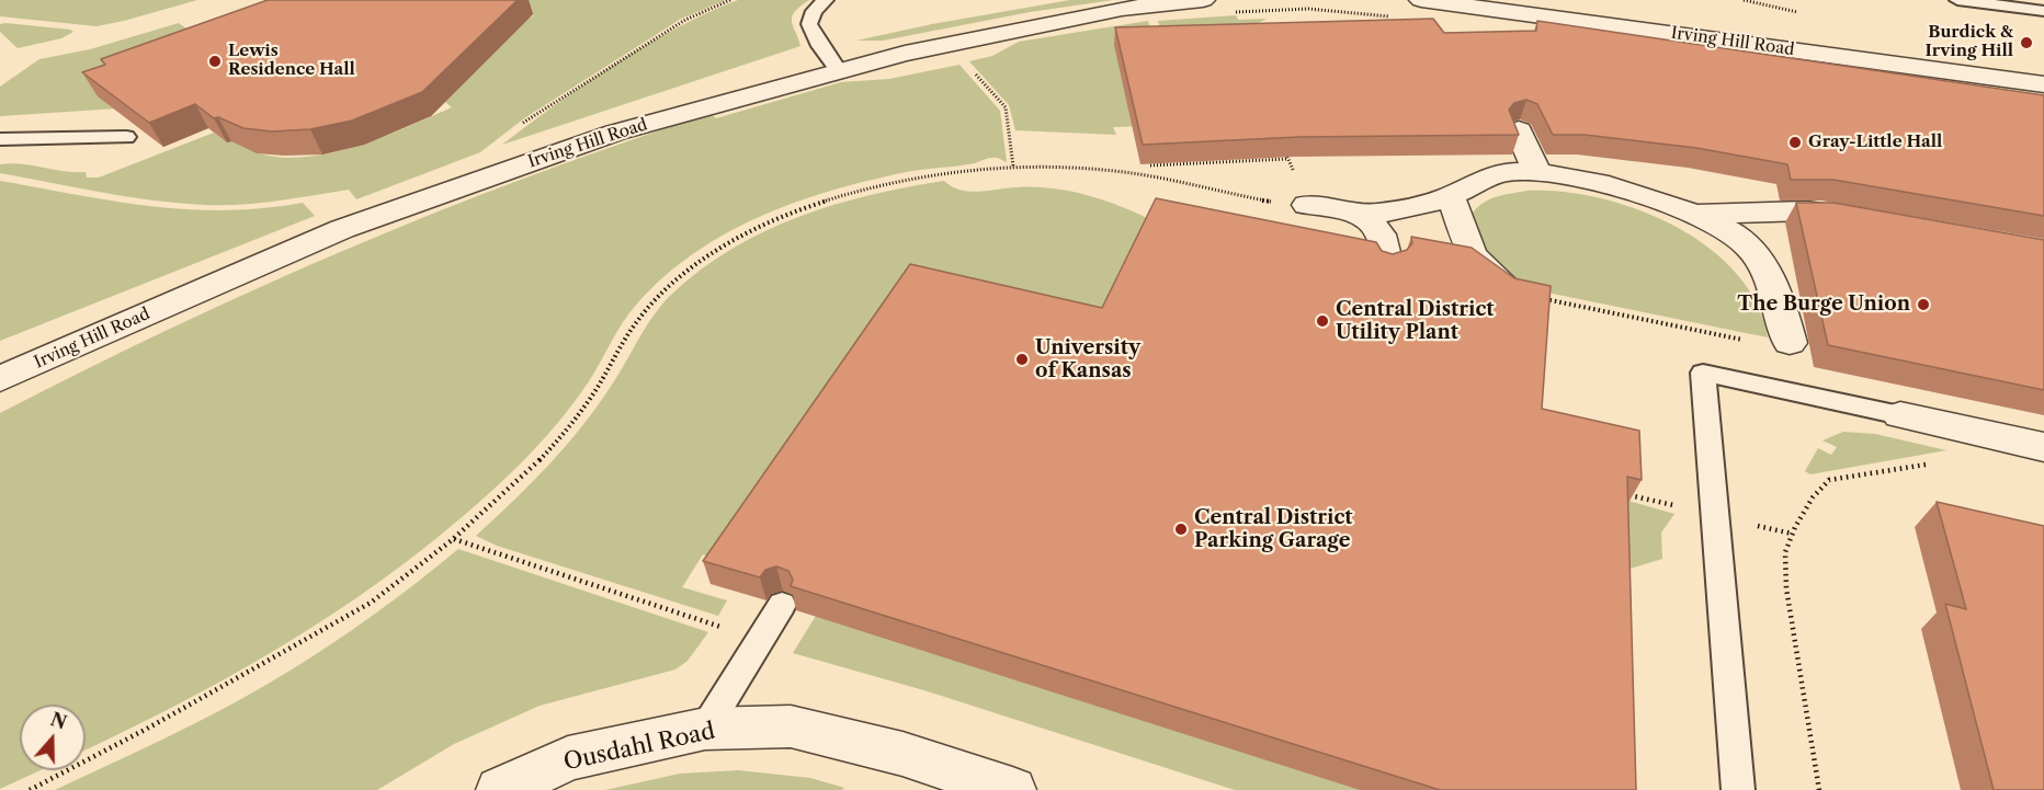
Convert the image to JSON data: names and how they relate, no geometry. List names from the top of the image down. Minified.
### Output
{"streets":{"street":["Irving Hill Road","Ousdahl Road"]},"places":["Burdick & Irving Hill","Lewis Residence Hall","Gray-Little Hall","The Burge Union","Central District Utility Plant","University of Kansas","Central District Parking Garage"],"north":"top"}
